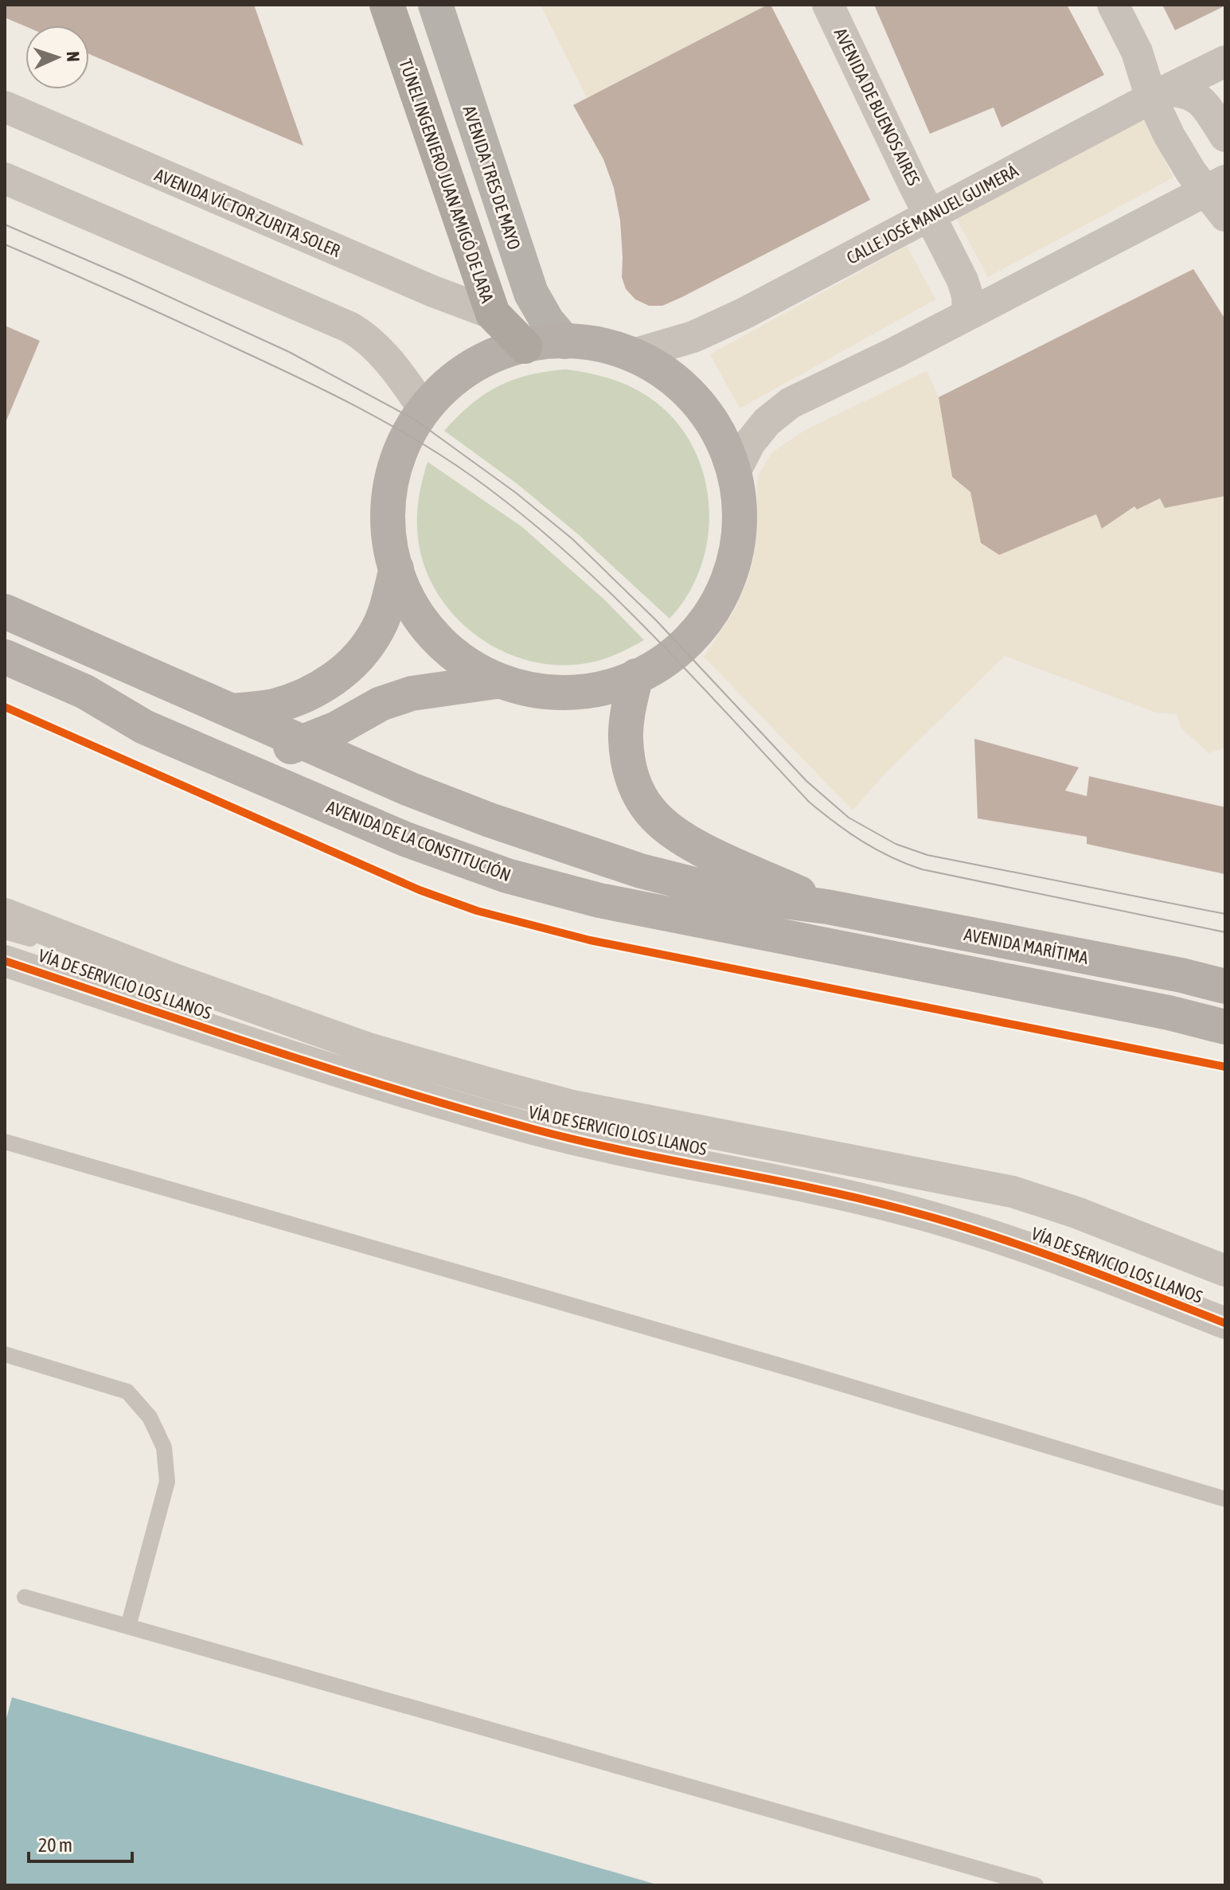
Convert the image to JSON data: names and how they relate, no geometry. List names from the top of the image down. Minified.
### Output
{"streets":{"highway":["TÚNEL INGENIERO JUAN AMIGÓ DE LARA"],"main road":["AVENIDA DE LA CONSTITUCIÓN","AVENIDA MARÍTIMA"],"street":["AVENIDA DE BUENOS AIRES","AVENIDA TRES DE MAYO","AVENIDA VÍCTOR ZURITA SOLER","CALLE JOSÉ MANUEL GUIMERÁ","VÍA DE SERVICIO LOS LLANOS"]},"crossings":[["AVENIDA DE BUENOS AIRES","CALLE JOSÉ MANUEL GUIMERÁ"],["TÚNEL INGENIERO JUAN AMIGÓ DE LARA","AVENIDA VÍCTOR ZURITA SOLER"]],"scale_bar":"20 m","north":"right"}
